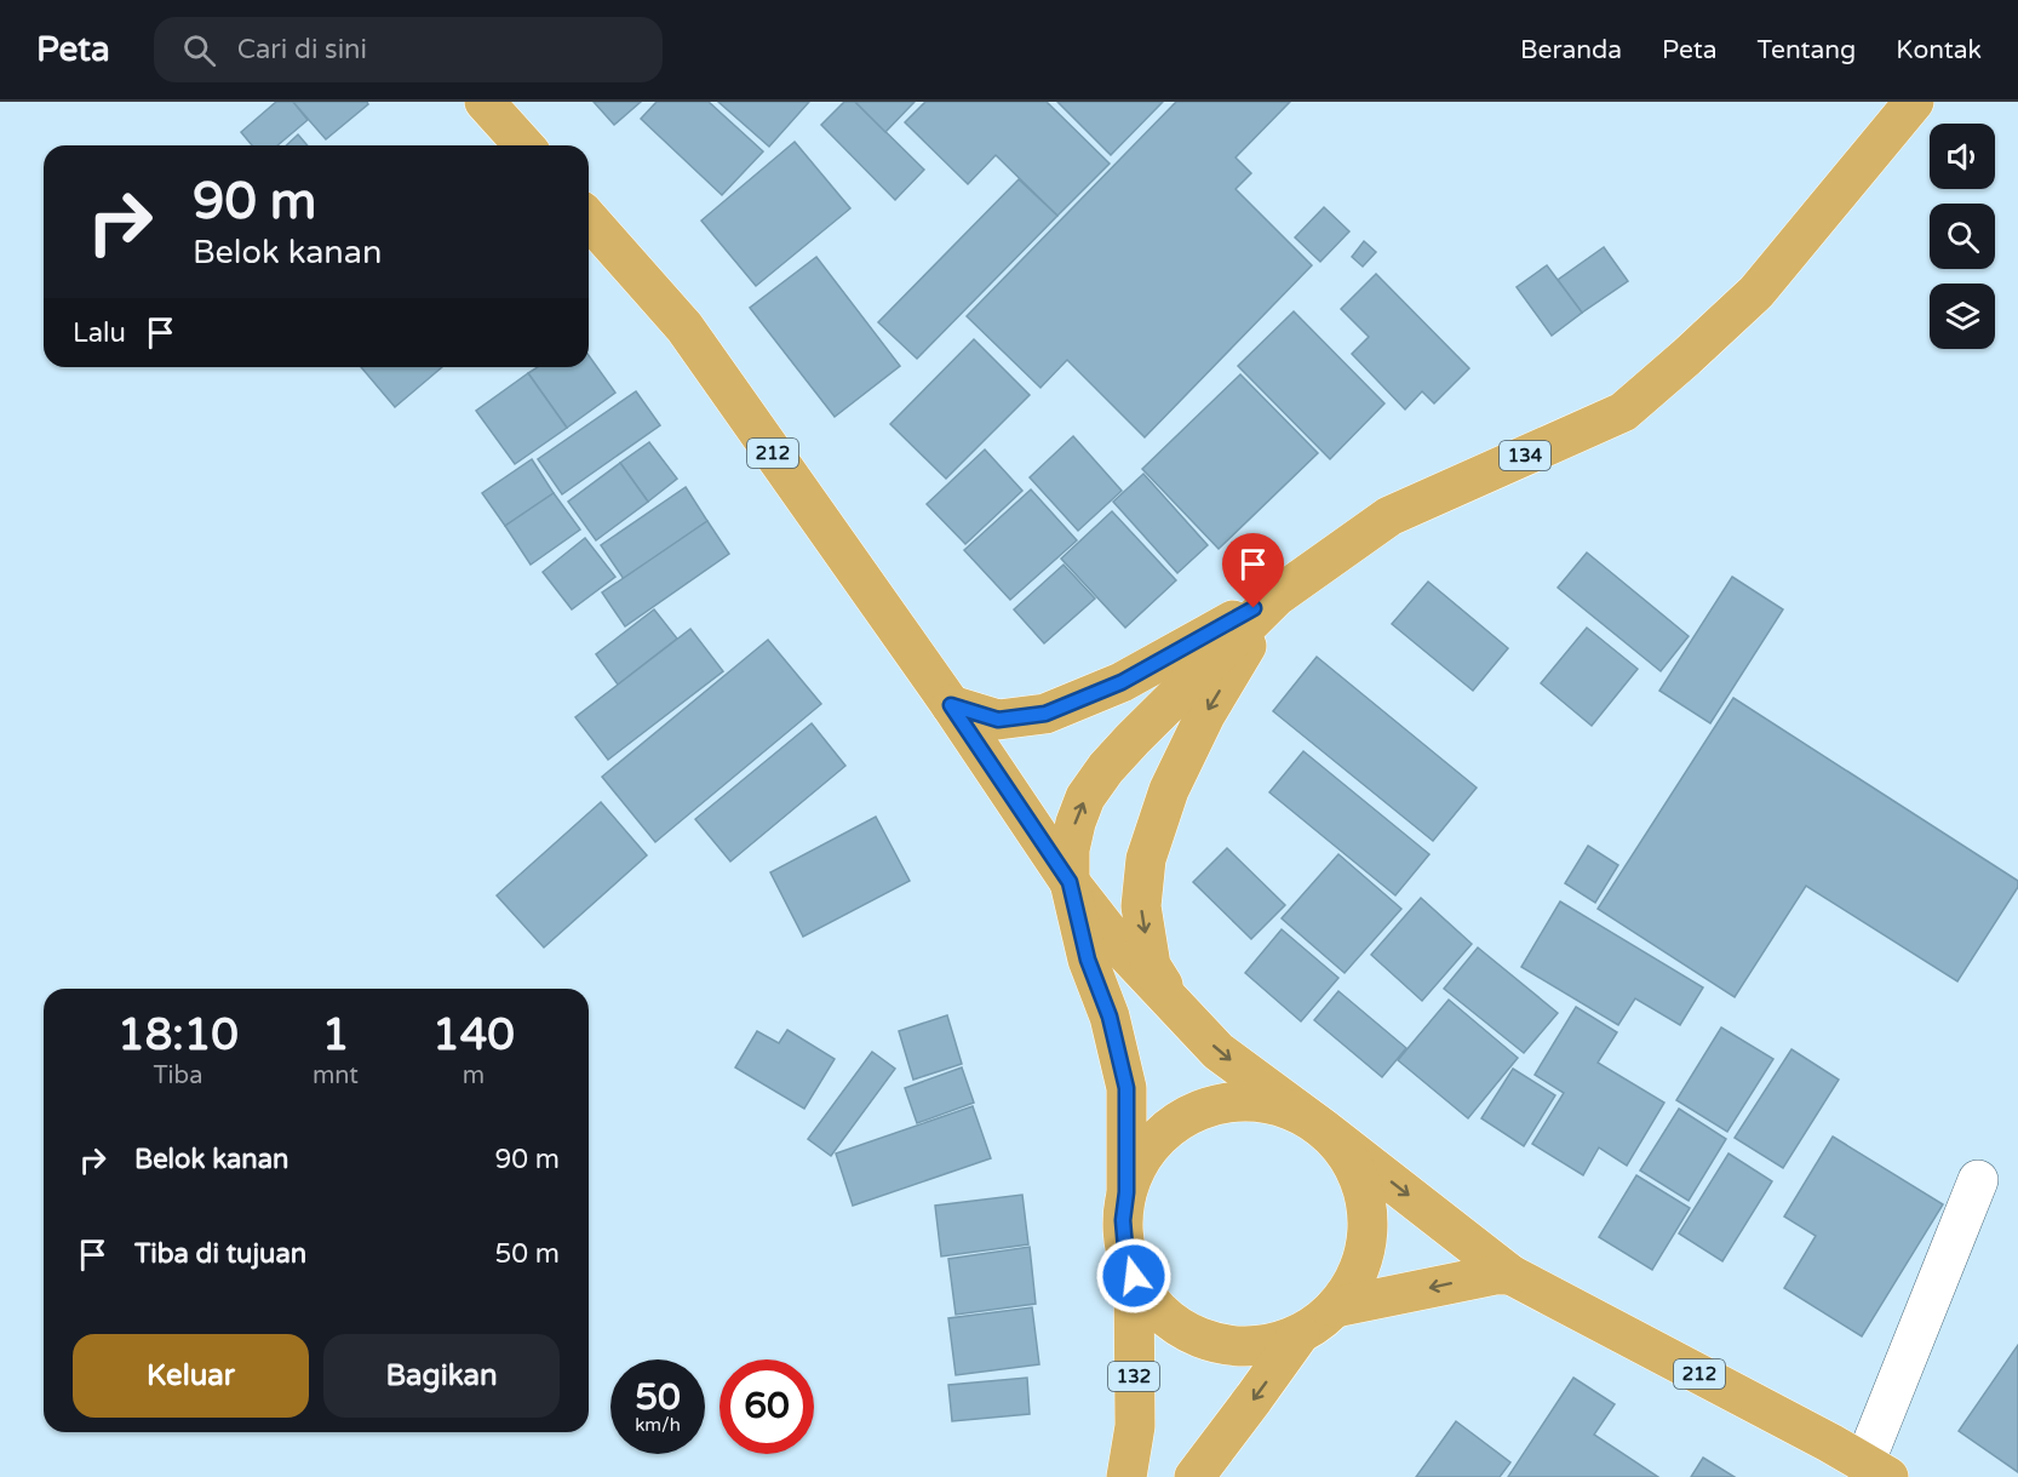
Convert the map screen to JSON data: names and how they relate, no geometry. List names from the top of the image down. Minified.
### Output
{"streets":{"main road":["212","134","132"]},"crossings":[["212","134"],["212","132"]],"page":{"header":"Peta","search":"Cari di sini","nav":["Beranda","Peta","Tentang","Kontak"],"turn":["90 m","Belok kanan"],"then":"Lalu","eta":["18:10","Tiba","1","mnt","140","m"],"list":[{"name":"Belok kanan","value":"90 m"},{"name":"Tiba di tujuan","value":"50 m"}],"buttons":["Keluar","Bagikan"],"speed":"50 km/h","limit":"60"}}
